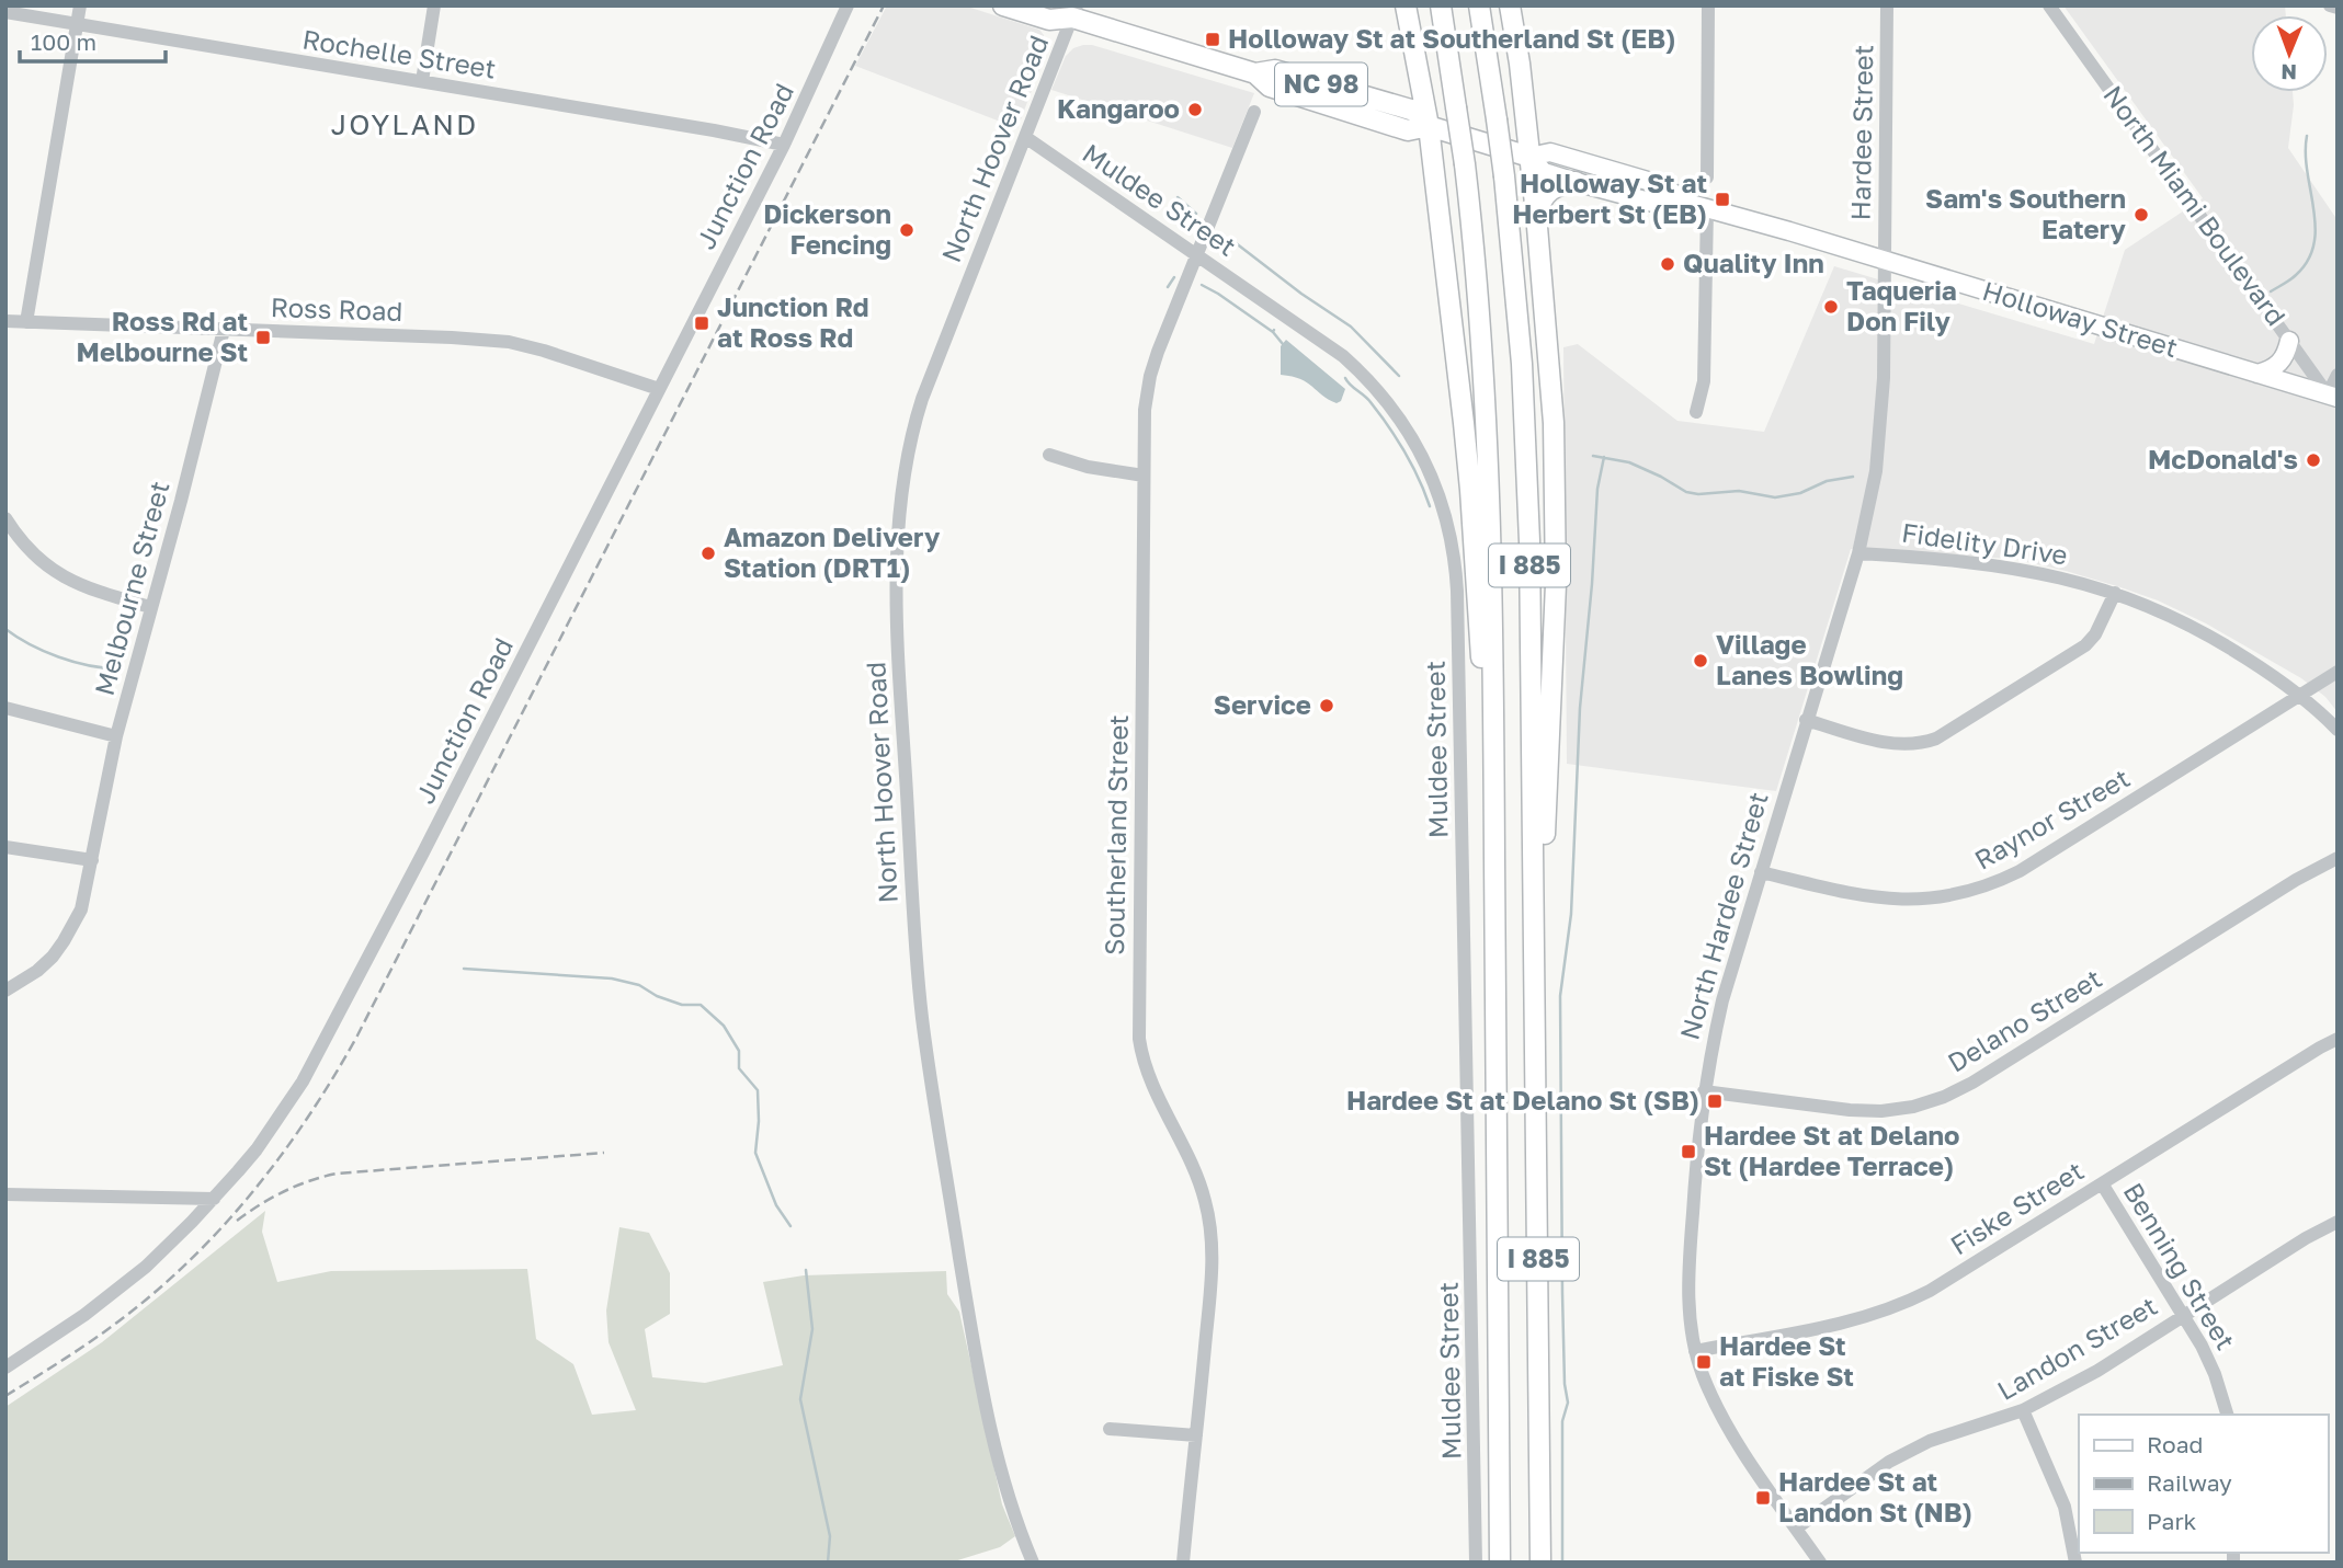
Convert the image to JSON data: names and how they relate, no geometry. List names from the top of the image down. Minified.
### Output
{"streets":{"highway":["NC 98","Holloway Street","I 885"],"street":["Rochelle Street","Hardee Street","North Hoover Road","Junction Road","Muldee Street","North Miami Boulevard","Ross Road","Fidelity Drive","Melbourne Street","Raynor Street","Southerland Street","North Hardee Street","Delano Street","Fiske Street","Benning Street","Landon Street"]},"crossings":[["Rochelle Street","Junction Road"],["Hardee Street","Holloway Street"],["Hardee Street","North Hardee Street"],["North Hoover Road","Muldee Street"],["North Hoover Road","Holloway Street"],["Junction Road","Ross Road"],["Muldee Street","Southerland Street"],["North Miami Boulevard","Holloway Street"],["Ross Road","Melbourne Street"],["Holloway Street","North Hardee Street"],["Fidelity Drive","Raynor Street"],["Fidelity Drive","North Hardee Street"],["Raynor Street","North Hardee Street"],["North Hardee Street","Delano Street"],["North Hardee Street","Fiske Street"],["North Hardee Street","Landon Street"],["Fiske Street","Benning Street"],["Benning Street","Landon Street"]],"districts":["JOYLAND"],"places":{"transit":["Holloway St at Southerland St (EB)","Holloway St at Herbert St (EB)","Junction Rd at Ross Rd","Ross Rd at Melbourne St","Hardee St at Delano St (SB)","Hardee St at Delano St (Hardee Terrace)","Hardee St at Fiske St","Hardee St at Landon St (NB)"],"other":["Kangaroo","Sam's Southern Eatery","Dickerson Fencing","Quality Inn","Taqueria Don Fily","McDonald's","Amazon Delivery Station (DRT1)","Village Lanes Bowling","Service"]},"legend":["Road","Railway","Park"],"scale_bar":"100 m","north":"bottom"}
